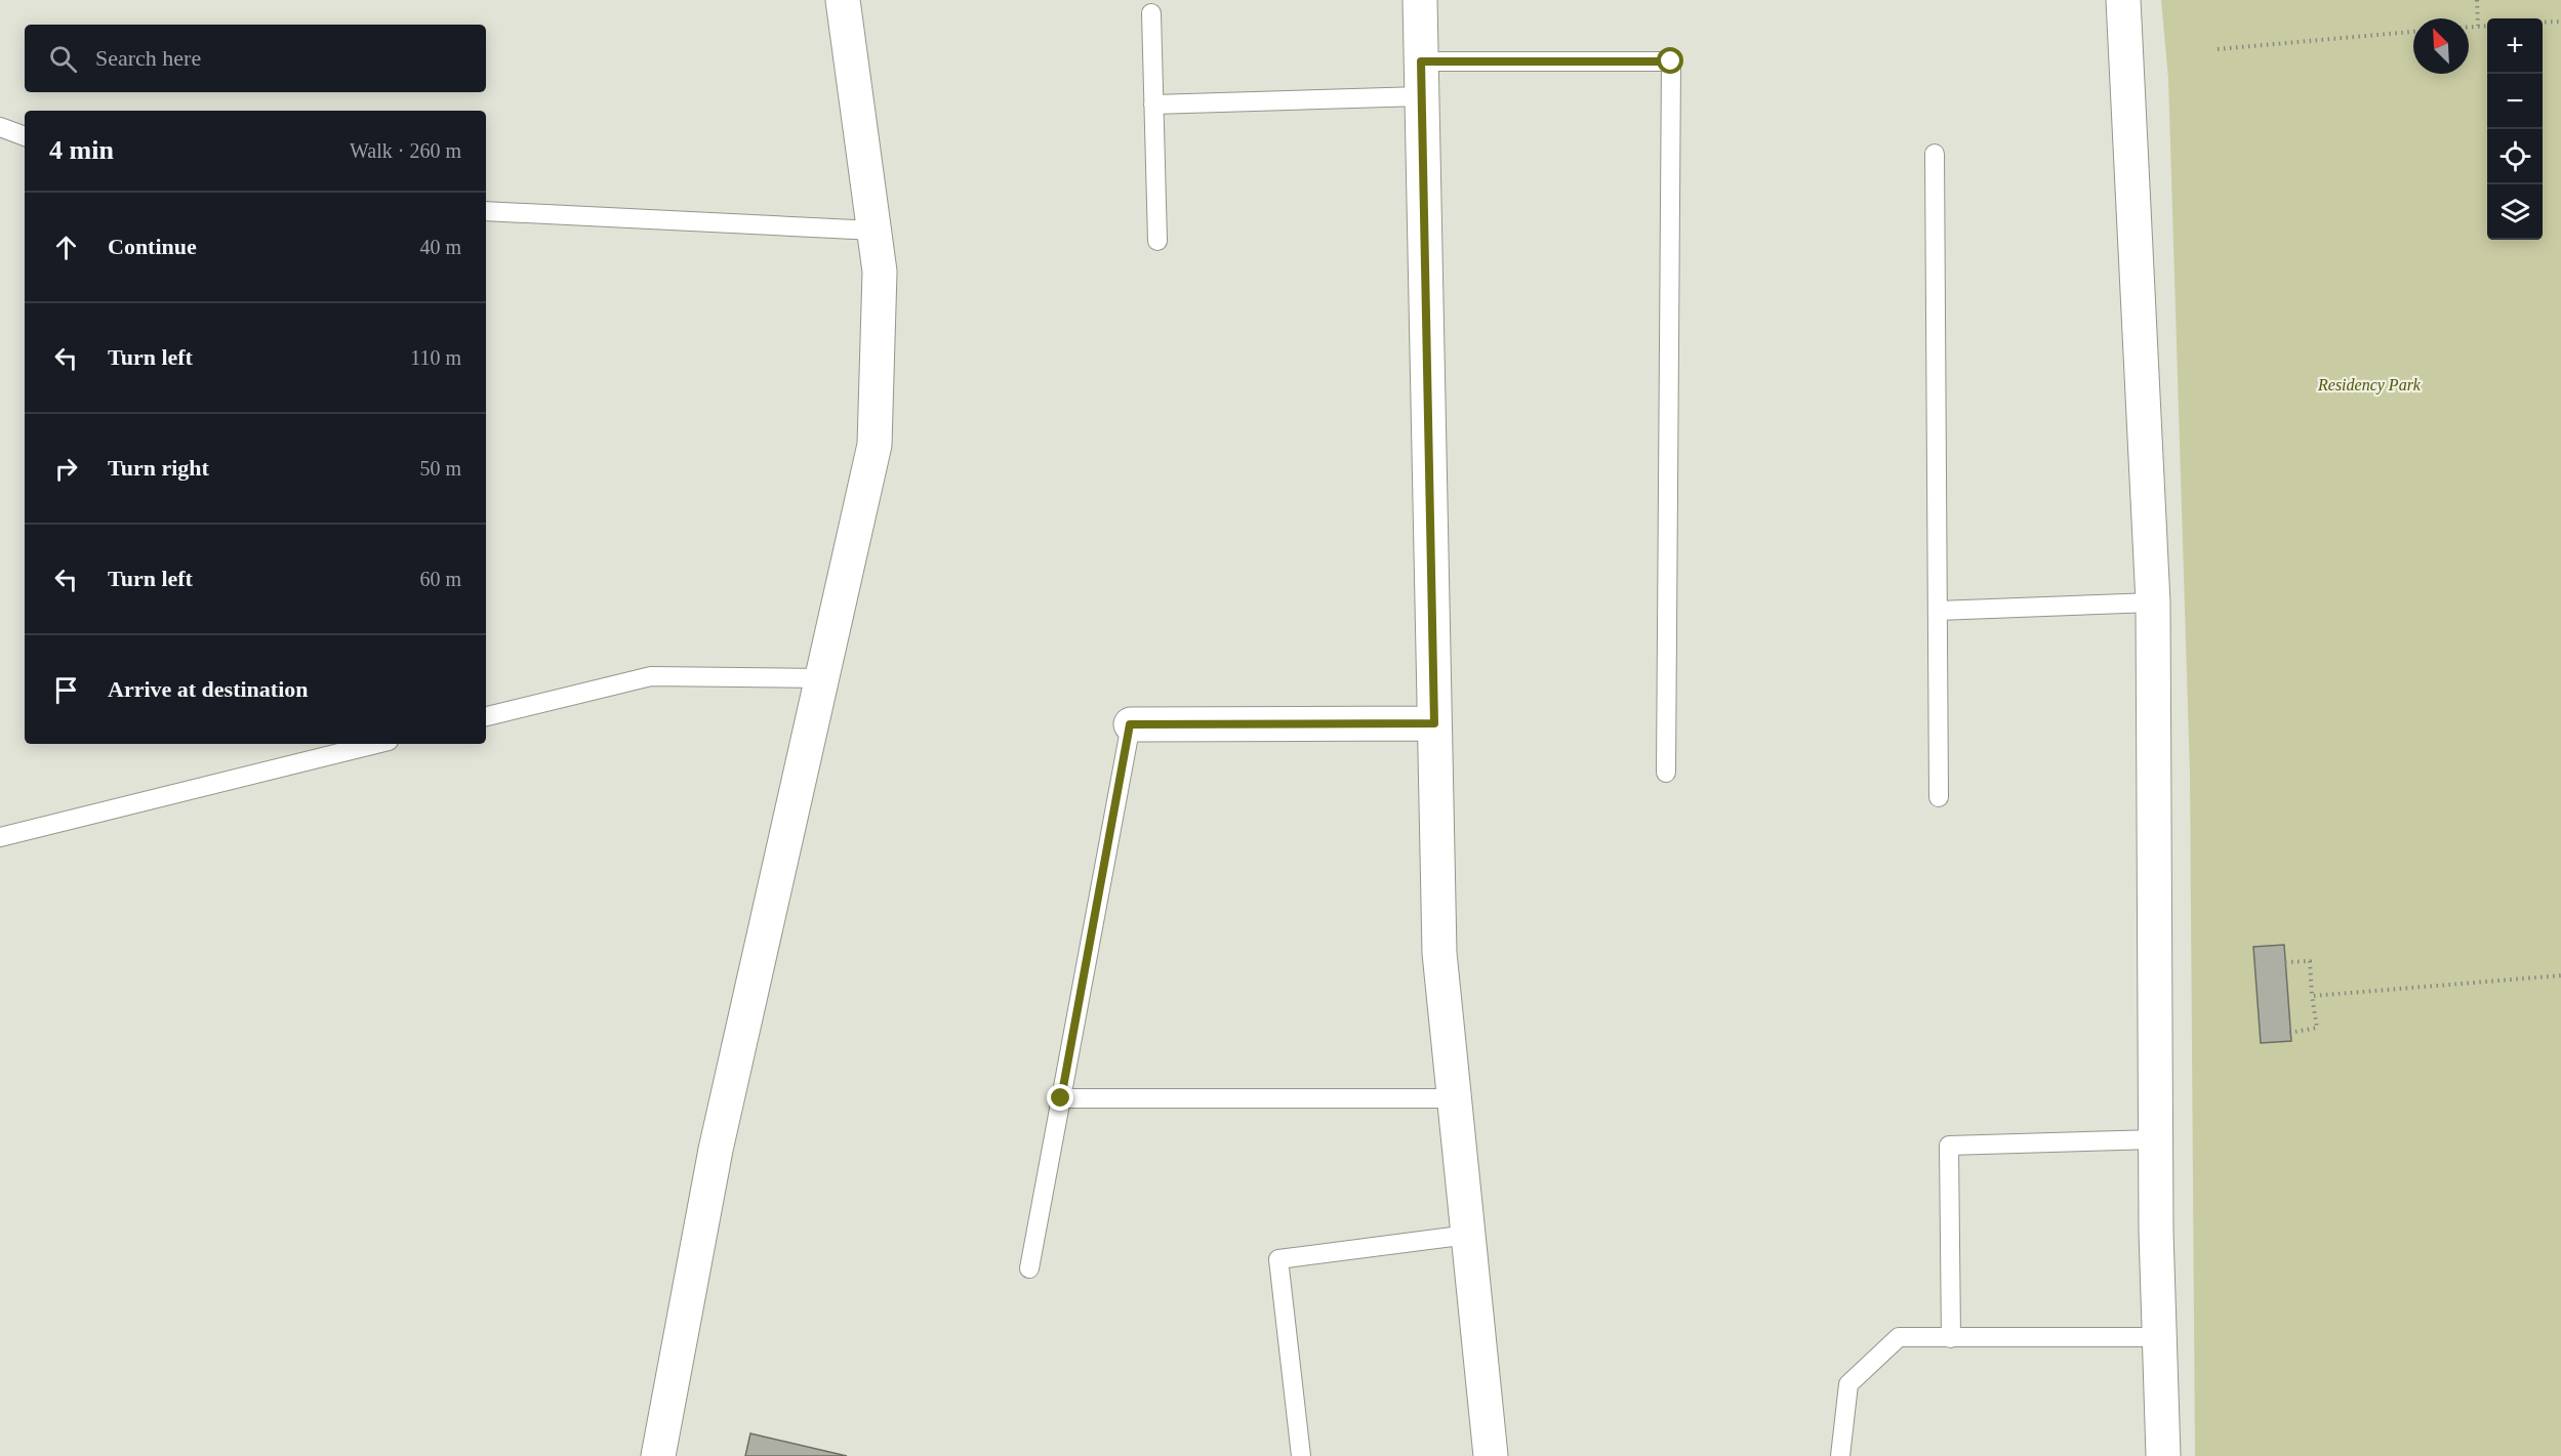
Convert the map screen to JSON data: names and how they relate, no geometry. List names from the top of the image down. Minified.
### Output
{"parks":["Residency Park"],"north":"top left","page":{"map_buttons":["+","−"],"search":"Search here","heading":["4 min","Walk · 260 m"],"list":[["Continue","40 m"],["Turn left","110 m"],["Turn right","50 m"],["Turn left","60 m"],"Arrive at destination"]}}
